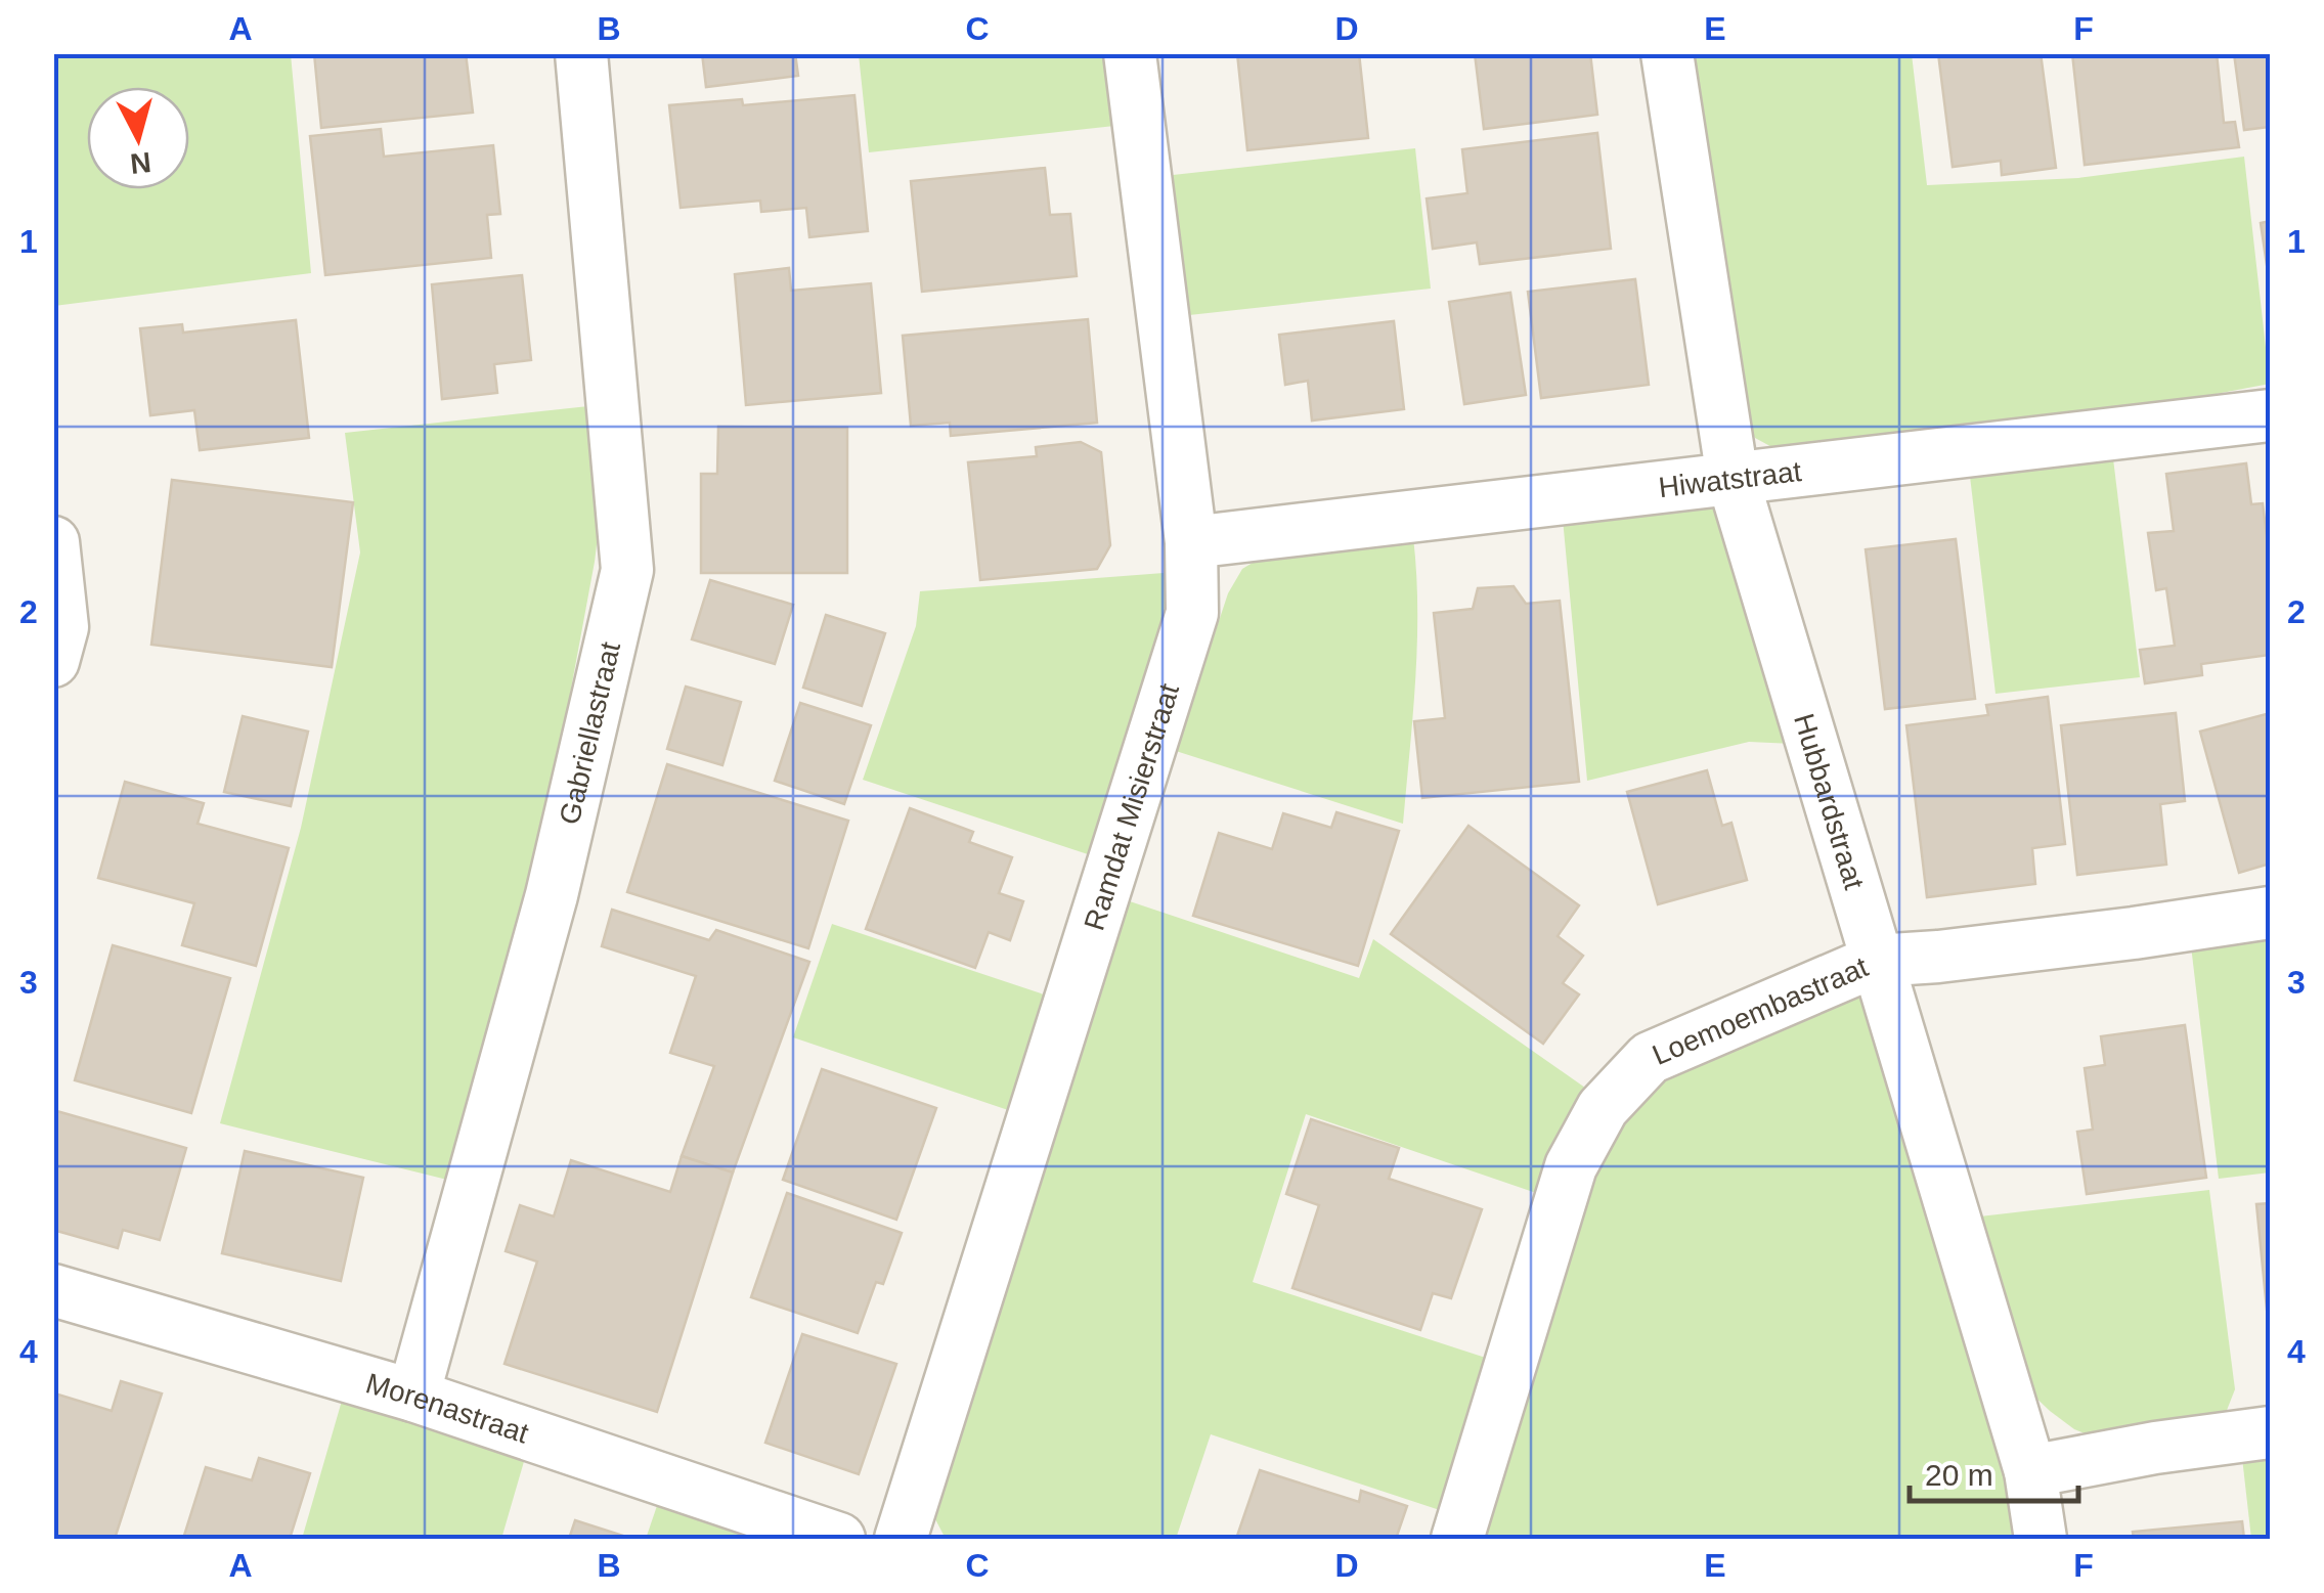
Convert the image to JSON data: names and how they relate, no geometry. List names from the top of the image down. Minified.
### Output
{"streets":{"street":["Hiwatstraat","Gabriellastraat","Hubbardstraat","Ramdat Misierstraat","Loemoembastraat","Morenastraat"]},"crossings":[["Hiwatstraat","Hubbardstraat"],["Hiwatstraat","Ramdat Misierstraat"],["Gabriellastraat","Morenastraat"],["Hubbardstraat","Loemoembastraat"]],"scale_bar":"20 m","north":"bottom","grid":{"columns":["A","B","C","D","E","F"],"rows":["1","2","3","4"]}}
